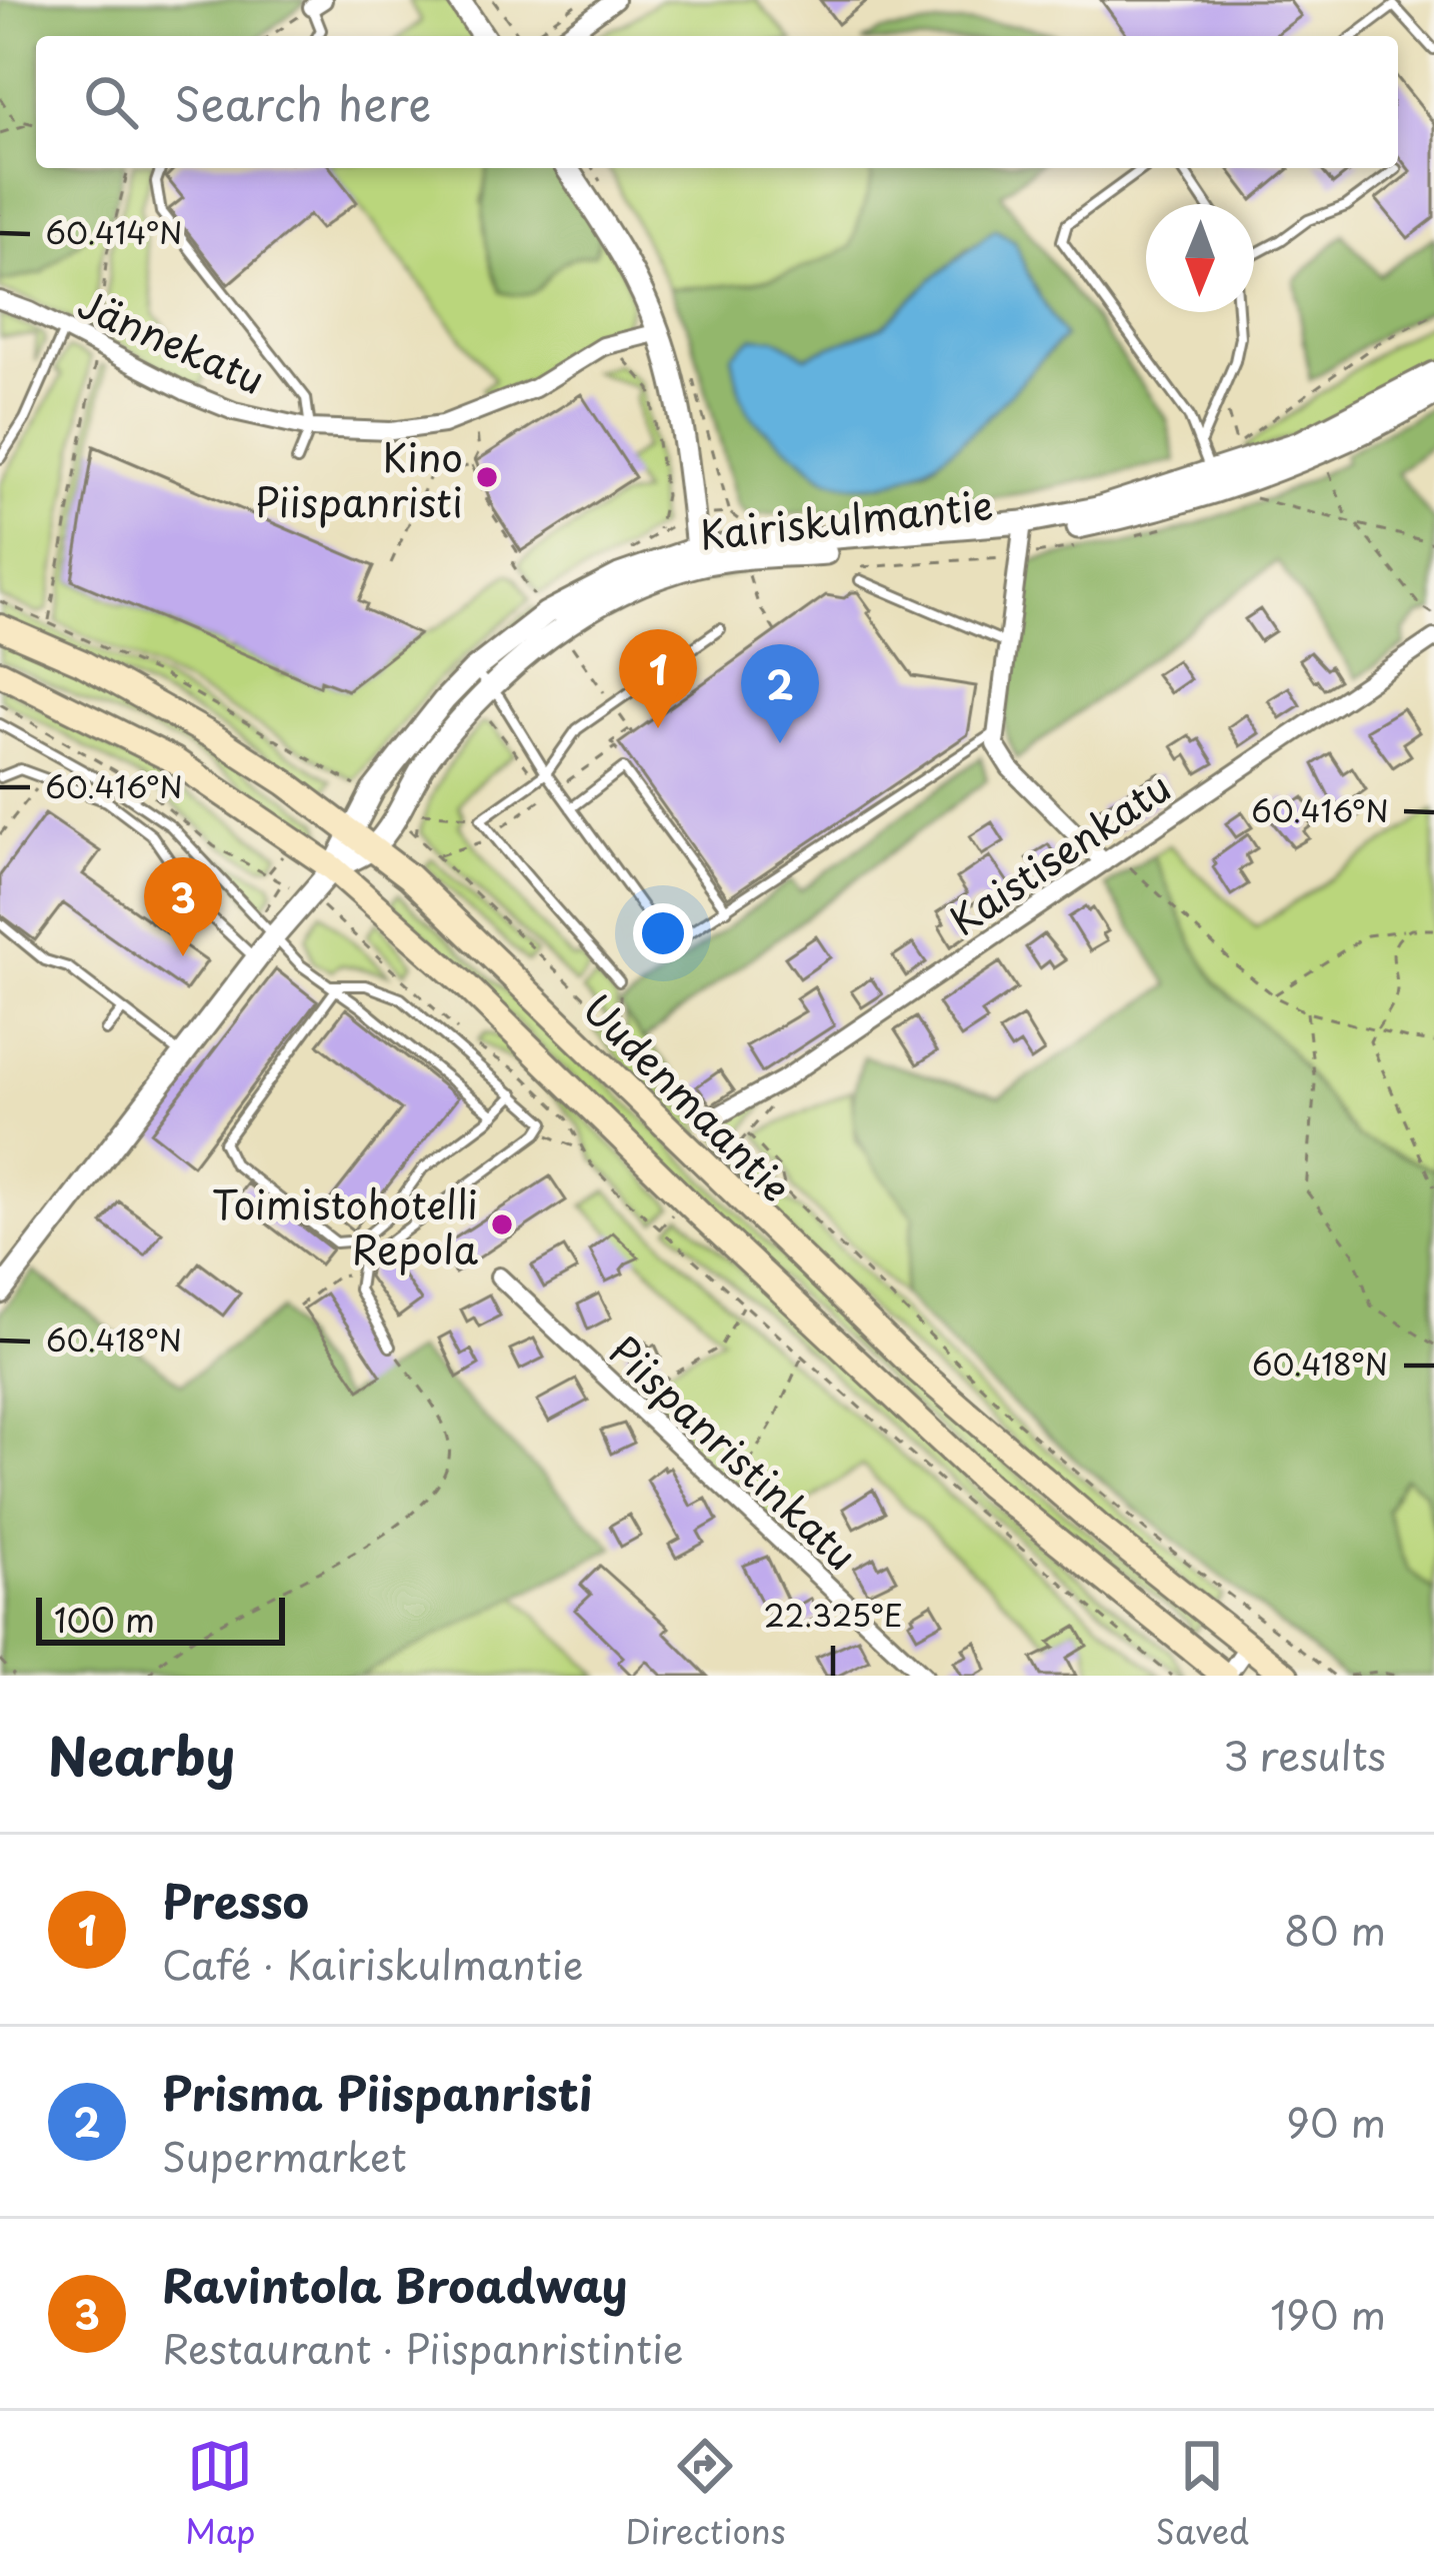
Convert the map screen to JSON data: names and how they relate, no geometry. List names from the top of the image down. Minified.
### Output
{"streets":{"main road":["Uudenmaantie"],"street":["Jännekatu","Kairiskulmantie","Kaistisenkatu","Piispanristinkatu"]},"crossings":[["Kairiskulmantie","Uudenmaantie"]],"places":["Kino Piispanristi","Toimistohotelli Repola"],"scale_bar":"100 m","north":"bottom","page":{"search":"Search here","pins":["1","2","3"],"scale":"100 m","heading":["Nearby","3 results"],"list":[{"mark":"1","name":"Presso","note":"Café · Kairiskulmantie","value":"80 m"},{"mark":"2","name":"Prisma Piispanristi","note":"Supermarket","value":"90 m"},{"mark":"3","name":"Ravintola Broadway","note":"Restaurant · Piispanristintie","value":"190 m"}],"nav":["Map","Directions","Saved"]},"coordinates":["60.414°N","60.416°N","60.418°N","22.325°E"]}
